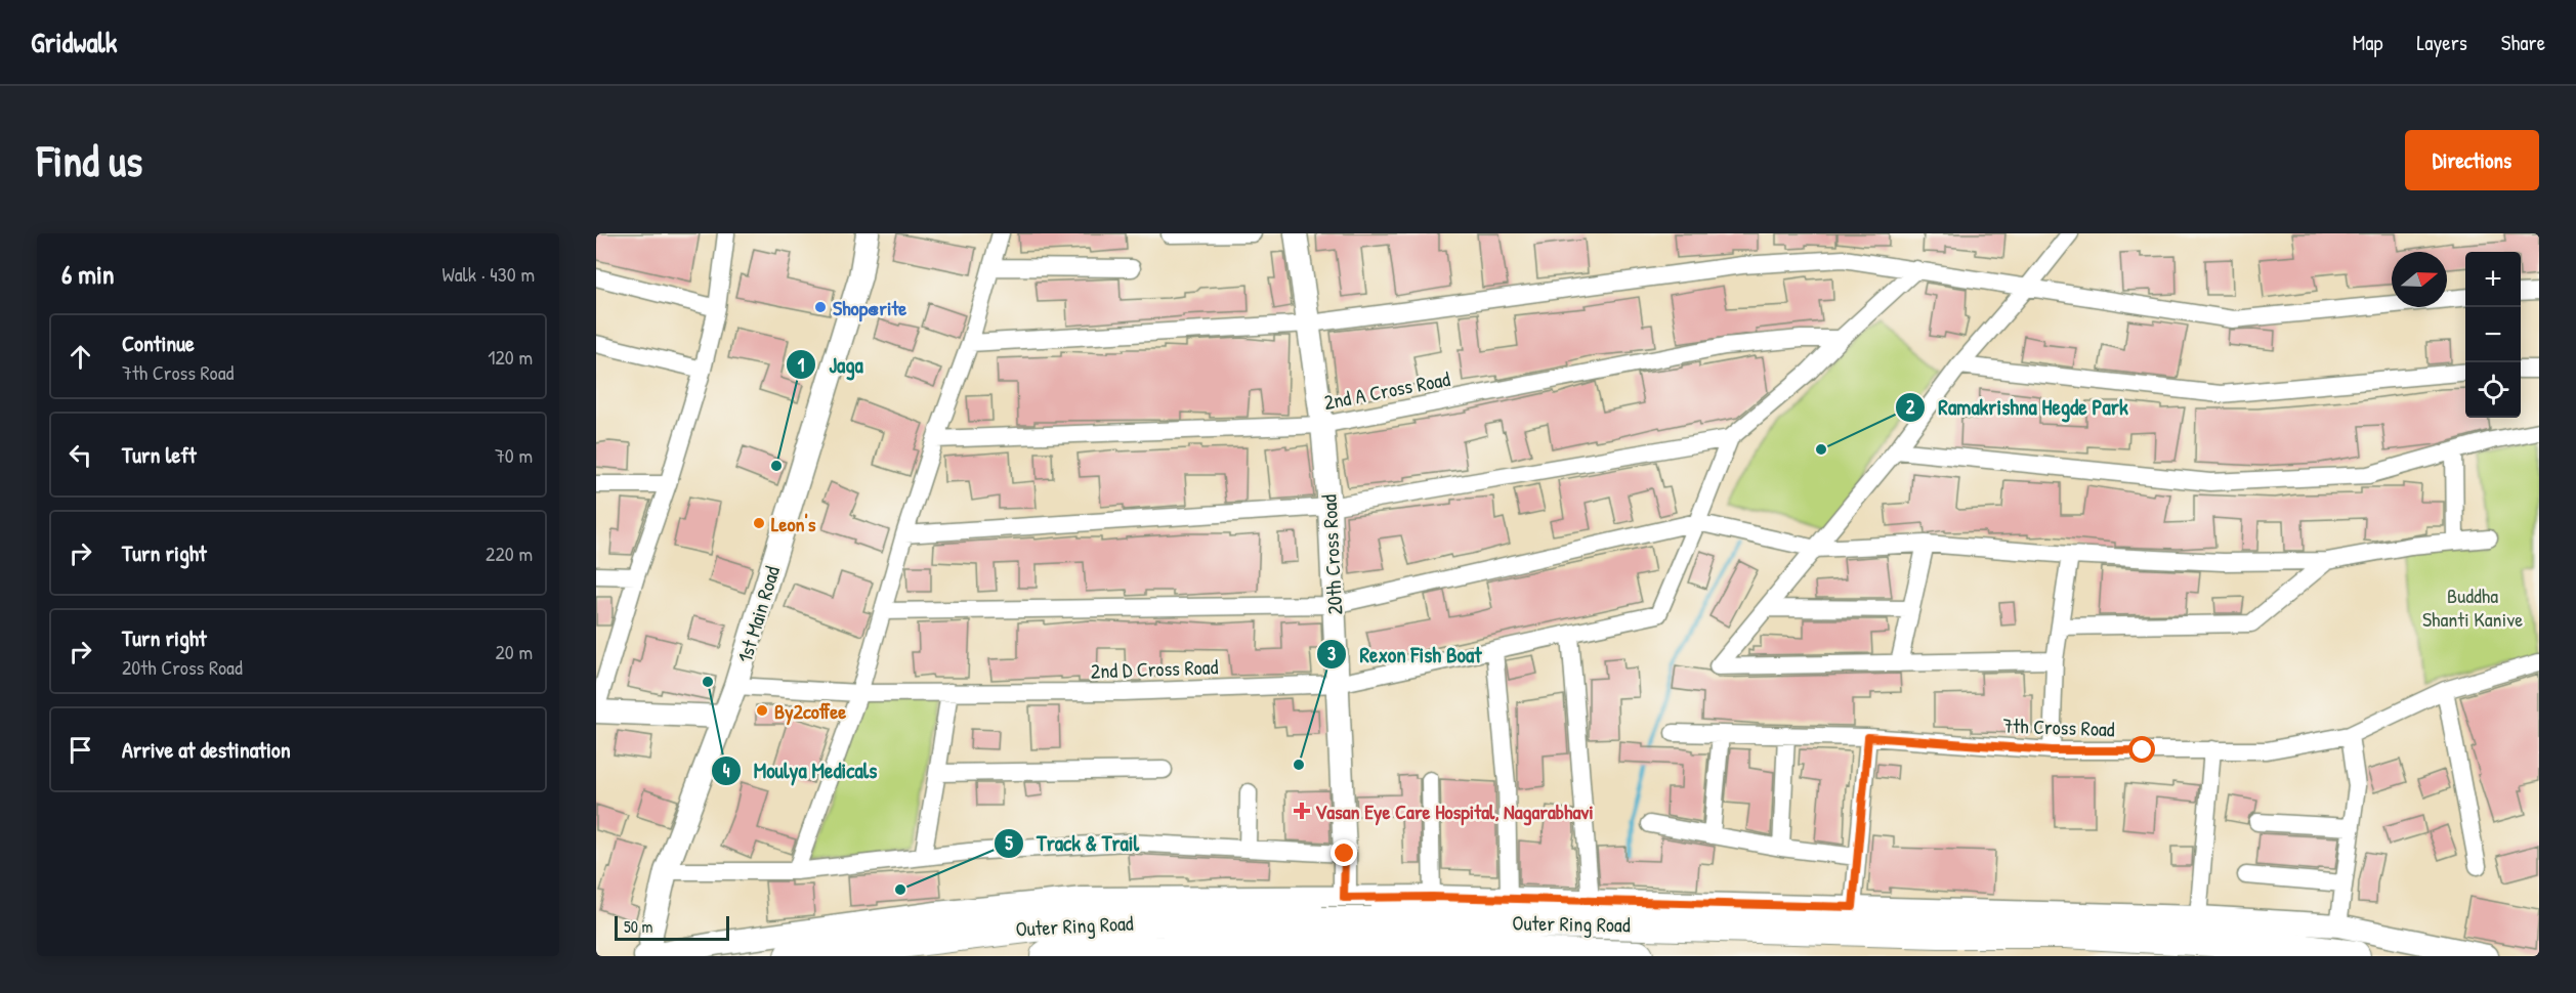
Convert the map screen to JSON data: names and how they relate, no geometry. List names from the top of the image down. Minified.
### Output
{"streets":{"highway":["Outer Ring Road"],"street":["2nd A Cross Road","20th Cross Road","1st Main Road","2nd D Cross Road","7th Cross Road"]},"crossings":[["2nd A Cross Road","20th Cross Road"],["20th Cross Road","2nd D Cross Road"],["20th Cross Road","Outer Ring Road"],["1st Main Road","2nd D Cross Road"]],"parks":["Buddha Shanti Kanive"],"places":{"other":["Shop@rite","Ramakrishna Hegde Park","Jaga","Leon's","Moulya Medicals","By2coffee","Rexon Fish Boat","Track & Trail"],"health":["Vasan Eye Care Hospital, Nagarabhavi"]},"scale_bar":"50 m","north":"right","page":{"header":"Gridwalk","nav":["Map","Layers","Share"],"buttons":"Directions","title":"Find us","heading":["6 min","Walk · 430 m"],"map_buttons":["+","−"],"list":[["Continue","7th Cross Road","120 m"],["Turn left","70 m"],["Turn right","220 m"],["Turn right","20th Cross Road","20 m"],"Arrive at destination"],"scale":"50 m"}}
